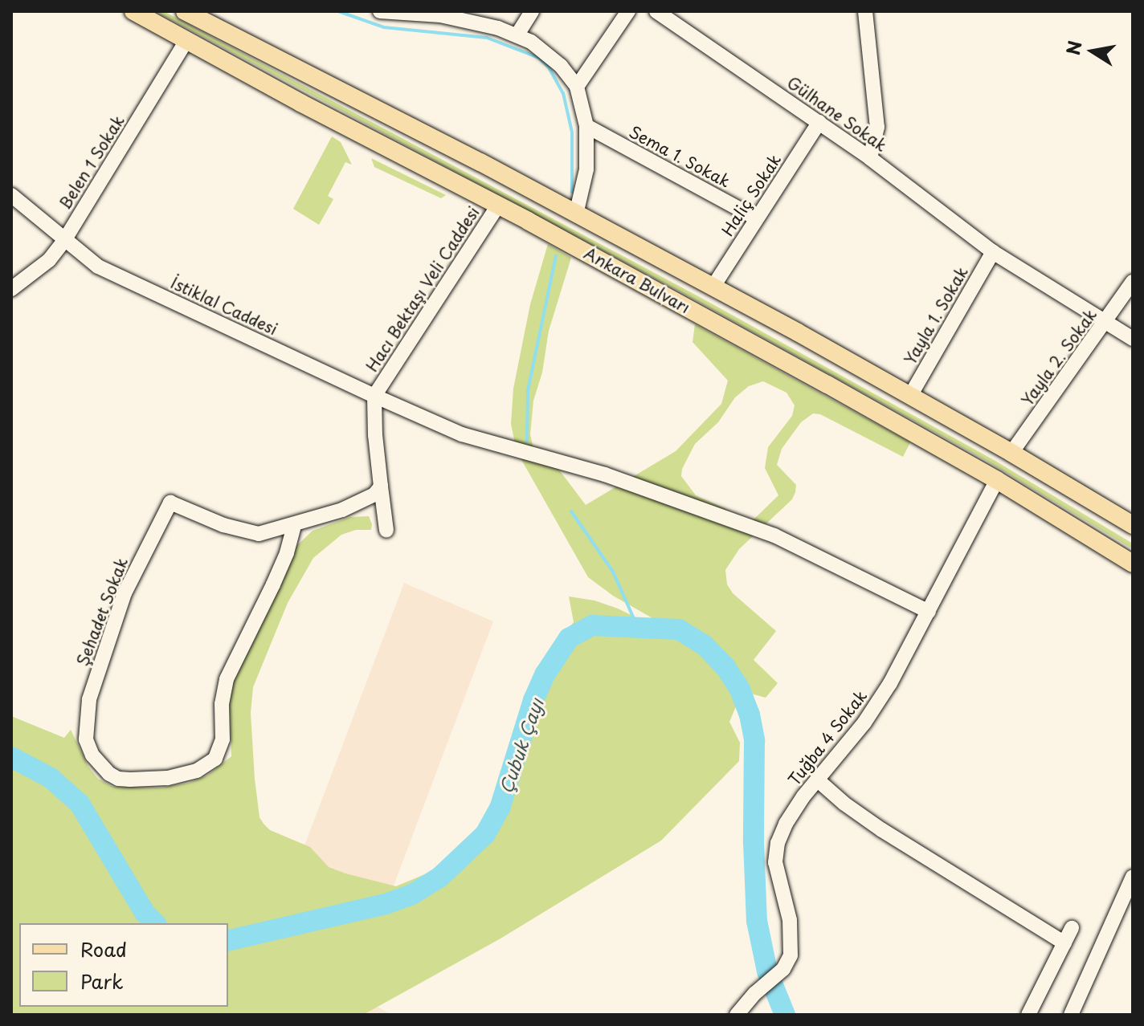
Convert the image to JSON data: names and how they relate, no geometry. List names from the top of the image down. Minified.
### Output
{"streets":{"main road":["Ankara Bulvarı"],"street":["Gülhane Sokak","Sema 1. Sokak","Belen 1 Sokak","Haliç Sokak","Hacı Bektaşı Veli Caddesi","İstiklal Caddesi","Yayla 1. Sokak","Yayla 2. Sokak","Şehadet Sokak","Tuğba 4 Sokak"]},"crossings":[["Gülhane Sokak","Haliç Sokak"],["Gülhane Sokak","Yayla 1. Sokak"],["Gülhane Sokak","Yayla 2. Sokak"],["Sema 1. Sokak","Haliç Sokak"],["Belen 1 Sokak","Ankara Bulvarı"],["Belen 1 Sokak","İstiklal Caddesi"],["Haliç Sokak","Ankara Bulvarı"],["Ankara Bulvarı","Hacı Bektaşı Veli Caddesi"],["Ankara Bulvarı","Yayla 1. Sokak"],["Ankara Bulvarı","Yayla 2. Sokak"],["Ankara Bulvarı","Tuğba 4 Sokak"],["Hacı Bektaşı Veli Caddesi","İstiklal Caddesi"],["İstiklal Caddesi","Tuğba 4 Sokak"]],"water":["Çubuk Çayı"],"legend":["Road","Park"],"north":"left"}
